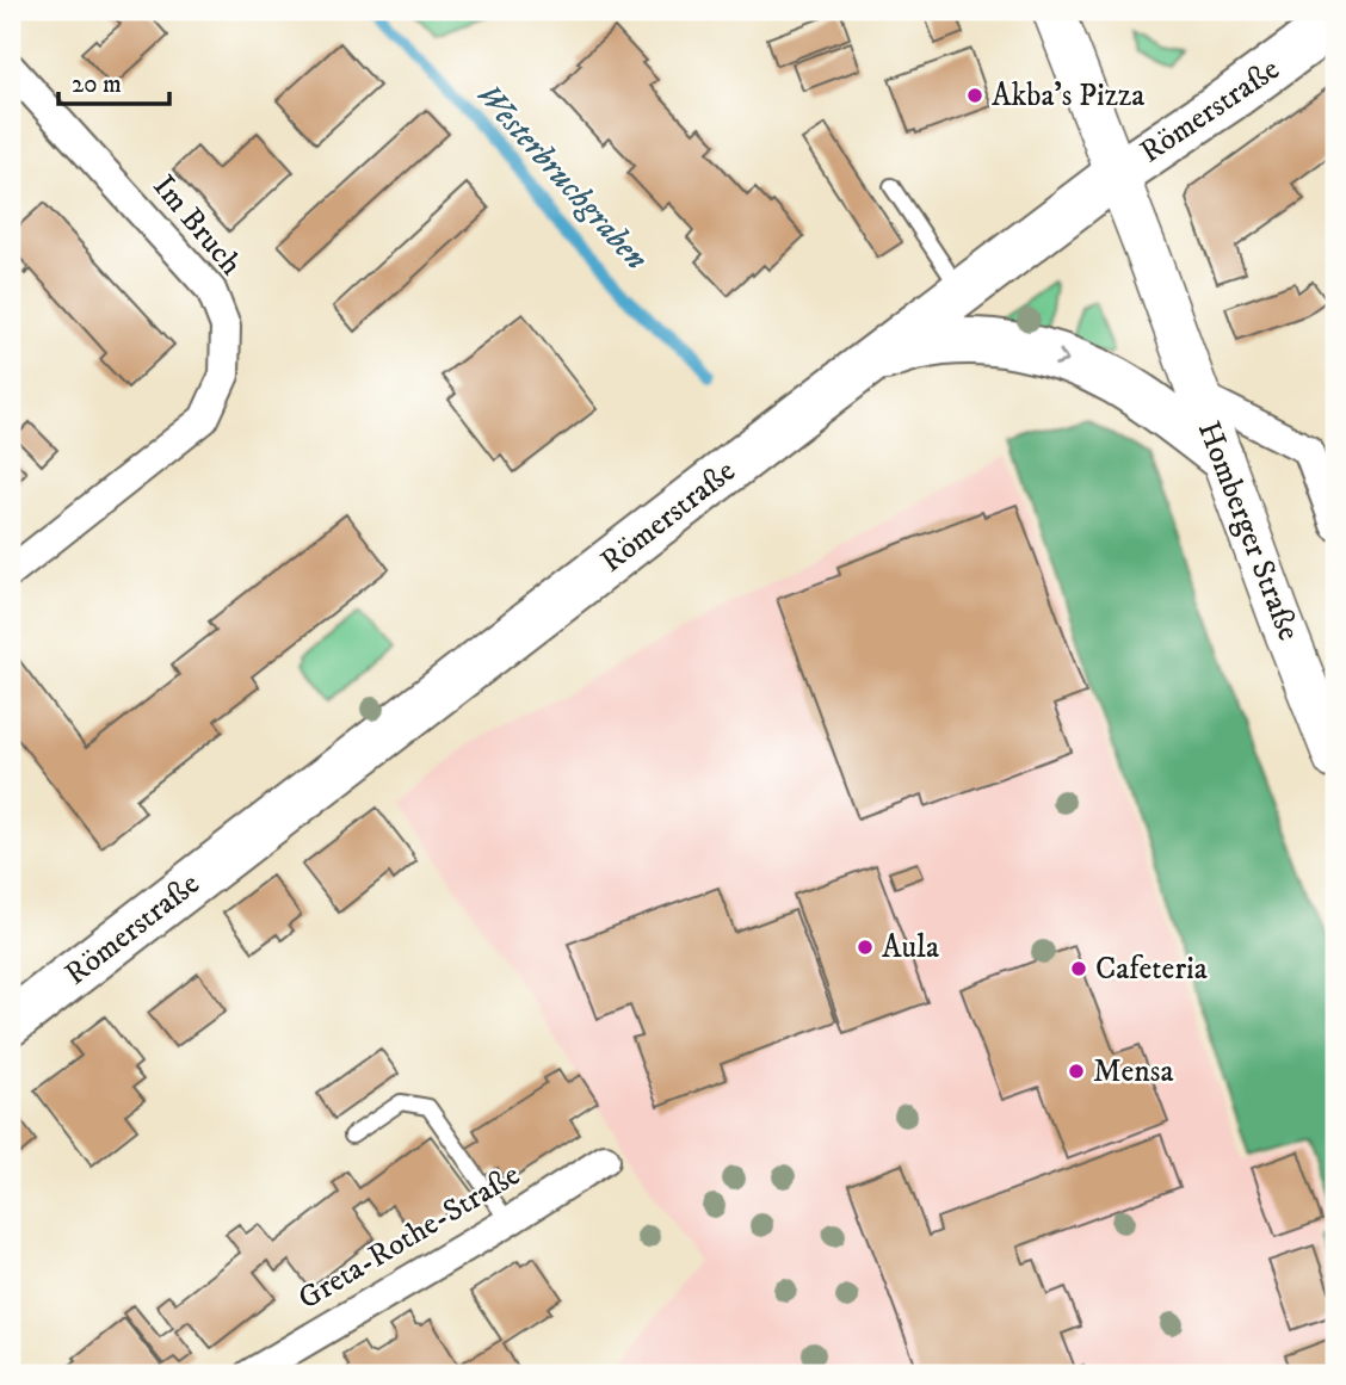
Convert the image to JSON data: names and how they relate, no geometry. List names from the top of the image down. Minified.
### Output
{"streets":{"main road":["Römerstraße","Homberger Straße"],"street":["Im Bruch","Greta-Rothe-Straße"]},"crossings":[["Römerstraße","Homberger Straße"]],"water":["Westerbruchgraben"],"places":["Akba’s Pizza","Aula","Cafeteria","Mensa"],"scale_bar":"20 m"}
